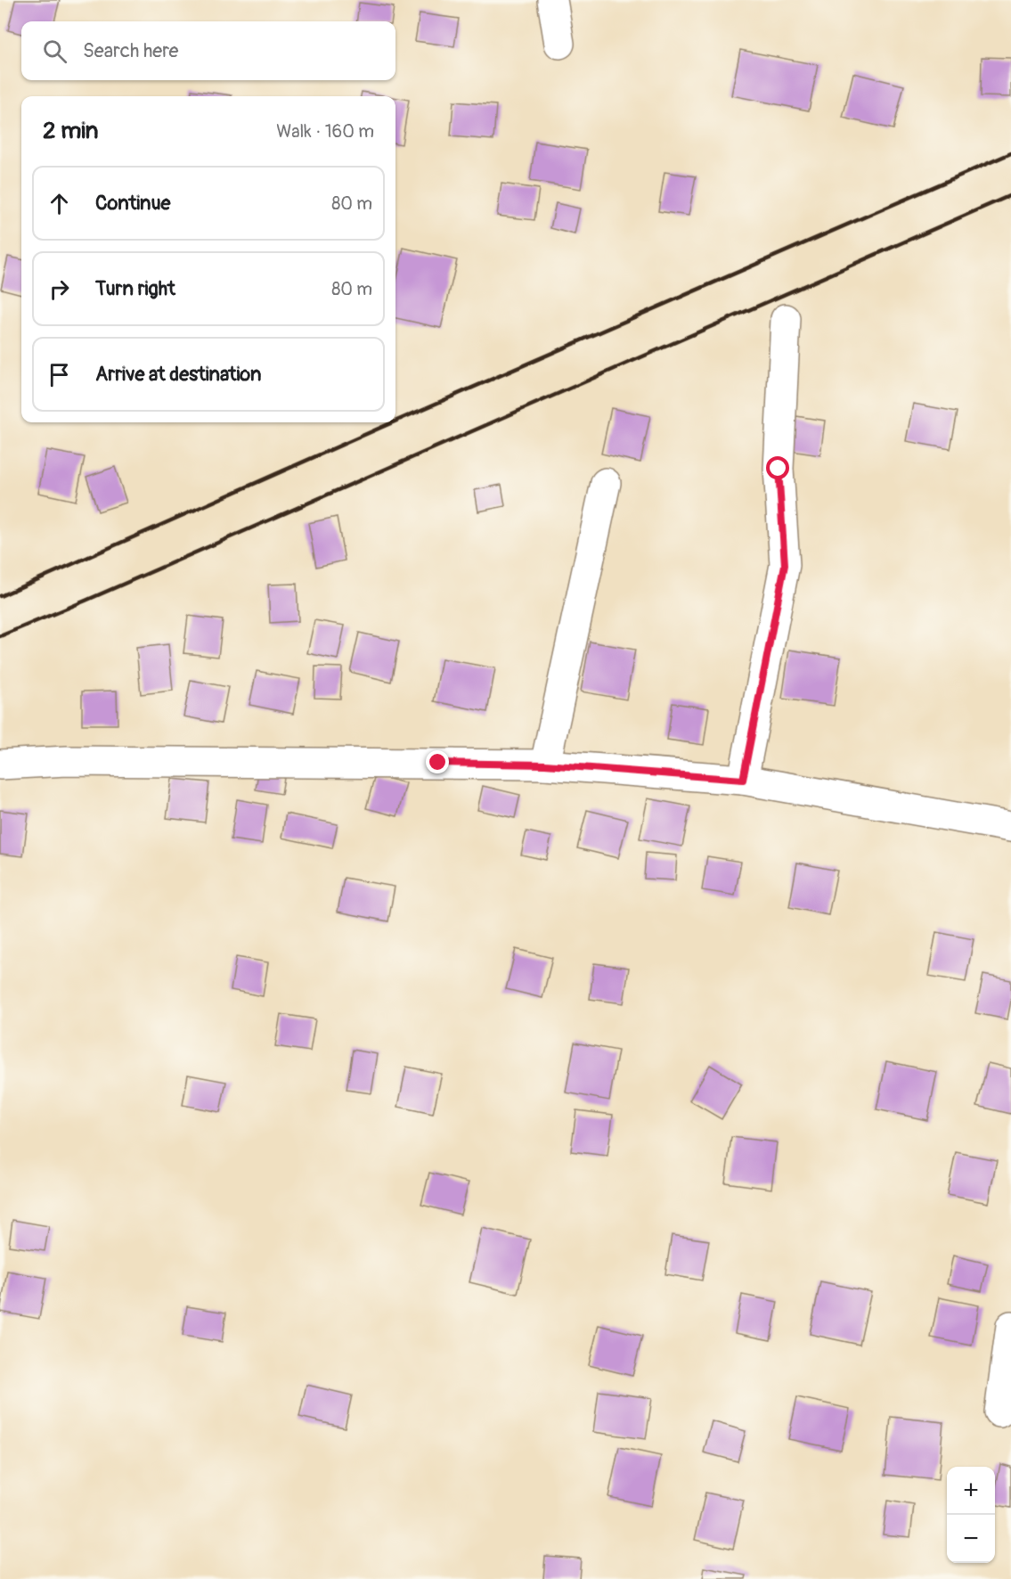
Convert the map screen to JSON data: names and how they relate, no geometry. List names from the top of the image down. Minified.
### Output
{"page":{"search":"Search here","heading":["2 min","Walk · 160 m"],"list":[["Continue","80 m"],["Turn right","80 m"],"Arrive at destination"],"map_buttons":["+","−"]}}
